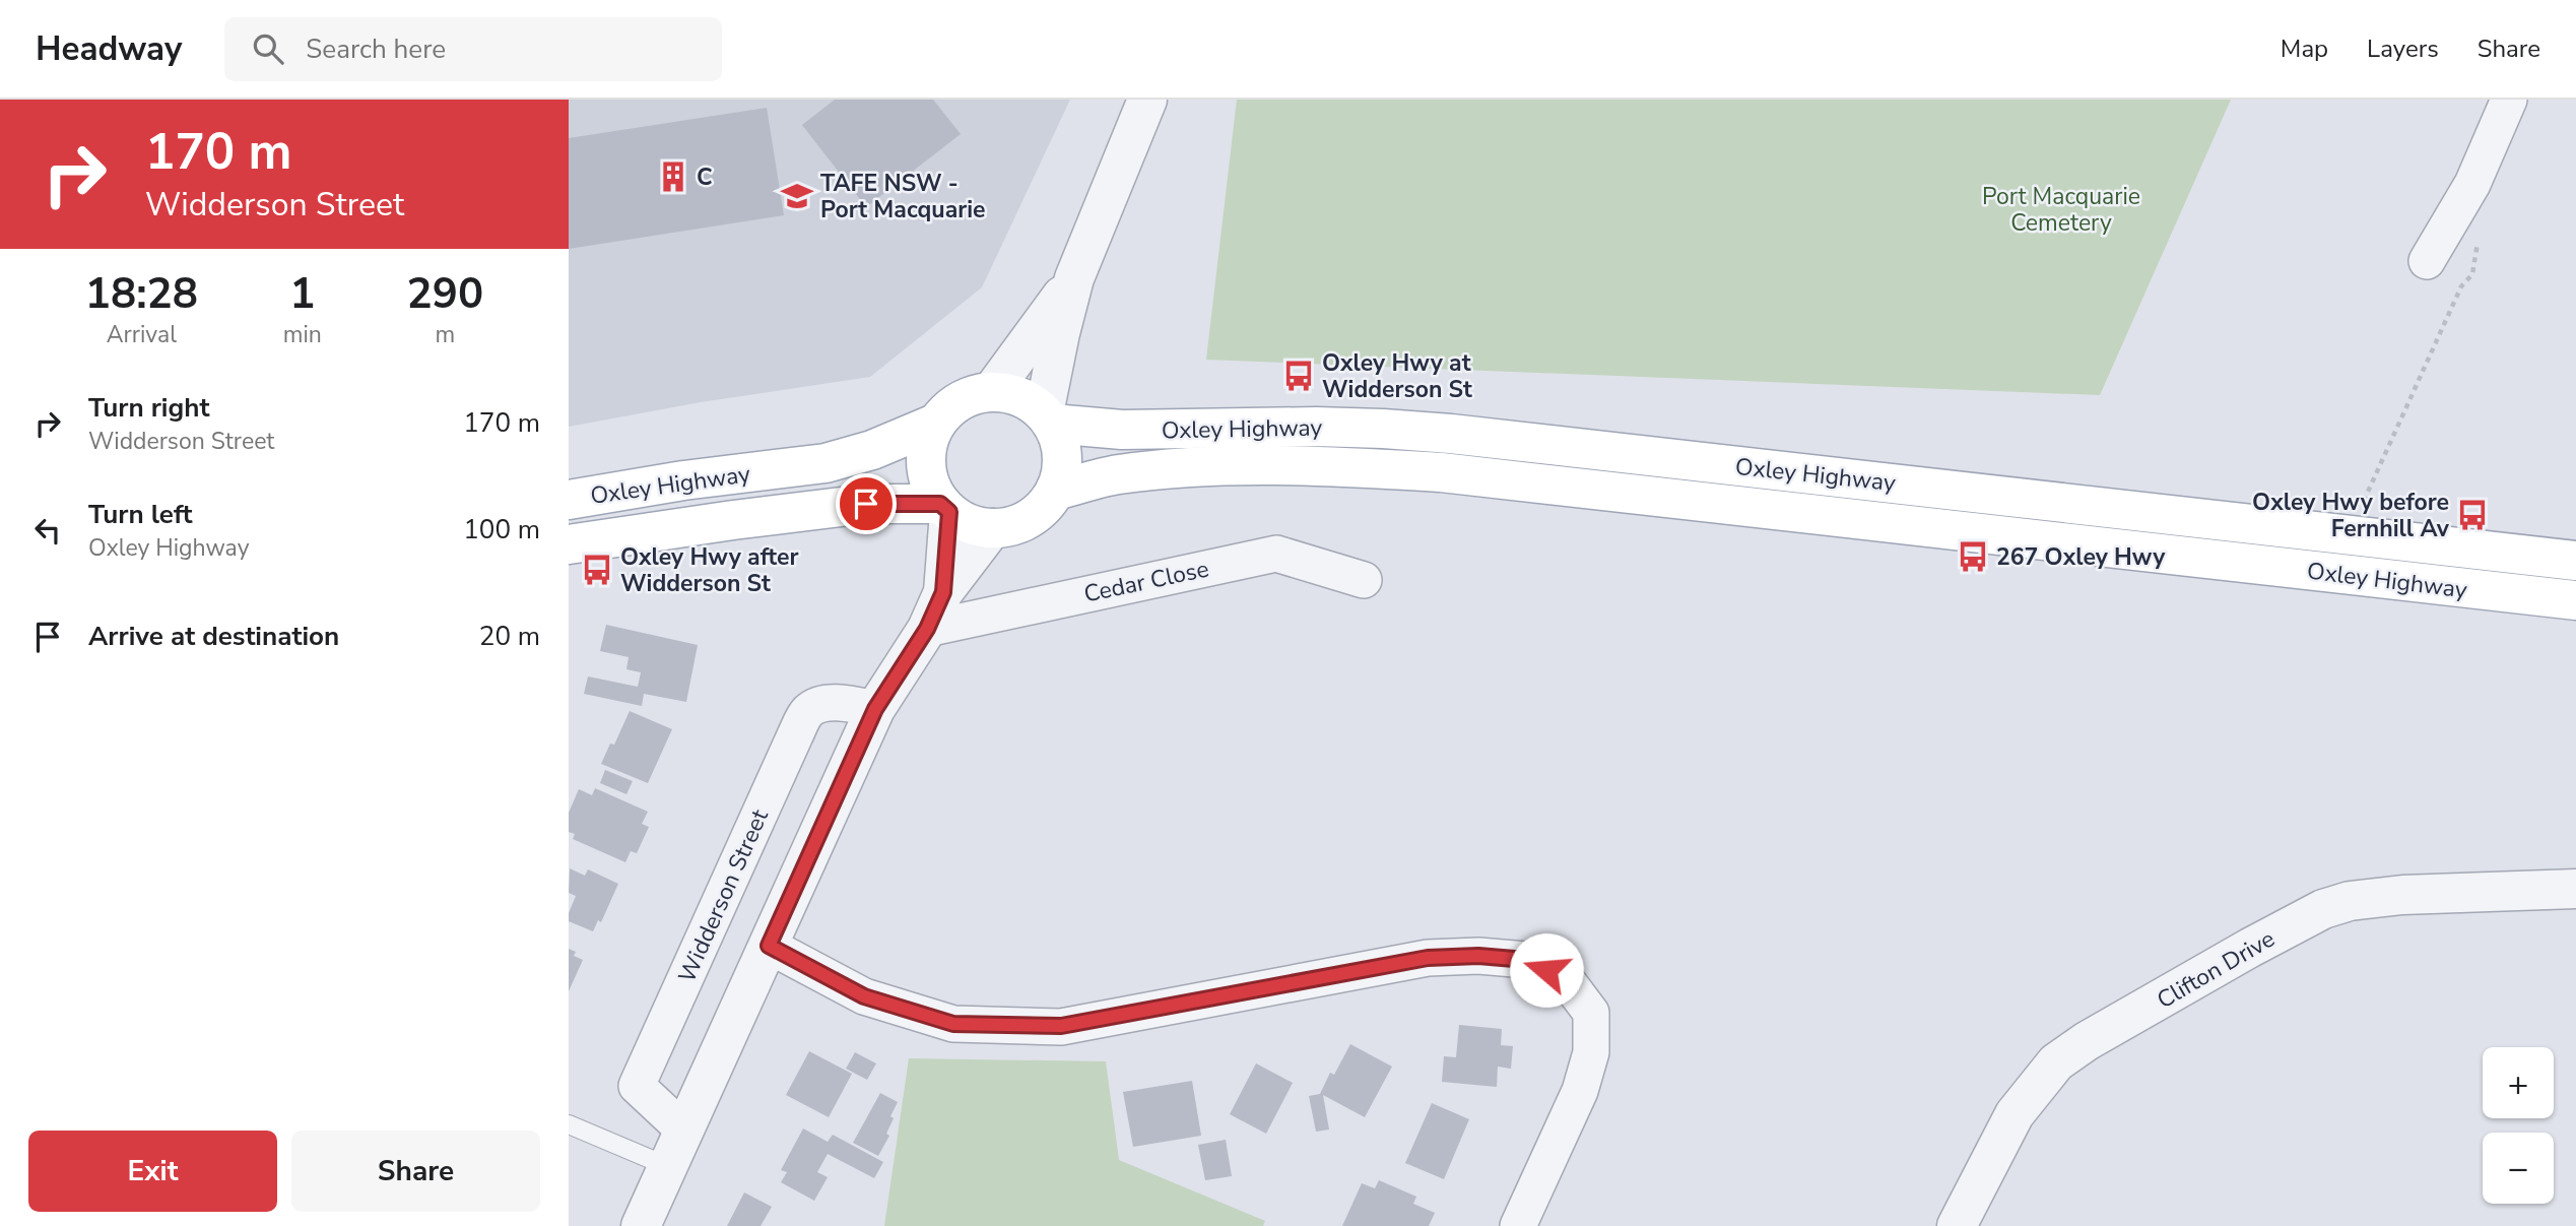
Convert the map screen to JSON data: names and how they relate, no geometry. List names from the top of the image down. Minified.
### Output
{"streets":{"main road":["Oxley Highway"],"street":["Cedar Close","Widderson Street","Clifton Drive"]},"parks":["Port Macquarie Cemetery"],"places":{"building":["C"],"school or university":["TAFE NSW - Port Macquarie"],"bus stop":["Oxley Hwy at Widderson St","Oxley Hwy before Fernhill Av","267 Oxley Hwy","Oxley Hwy after Widderson St"]},"page":{"header":"Headway","search":"Search here","nav":["Map","Layers","Share"],"turn":["170 m","Widderson Street"],"eta":["18:28","Arrival","1","min","290","m"],"list":[{"name":"Turn right","note":"Widderson Street","value":"170 m"},{"name":"Turn left","note":"Oxley Highway","value":"100 m"},{"name":"Arrive at destination","value":"20 m"}],"map_buttons":["+","−"],"buttons":["Exit","Share"]}}
